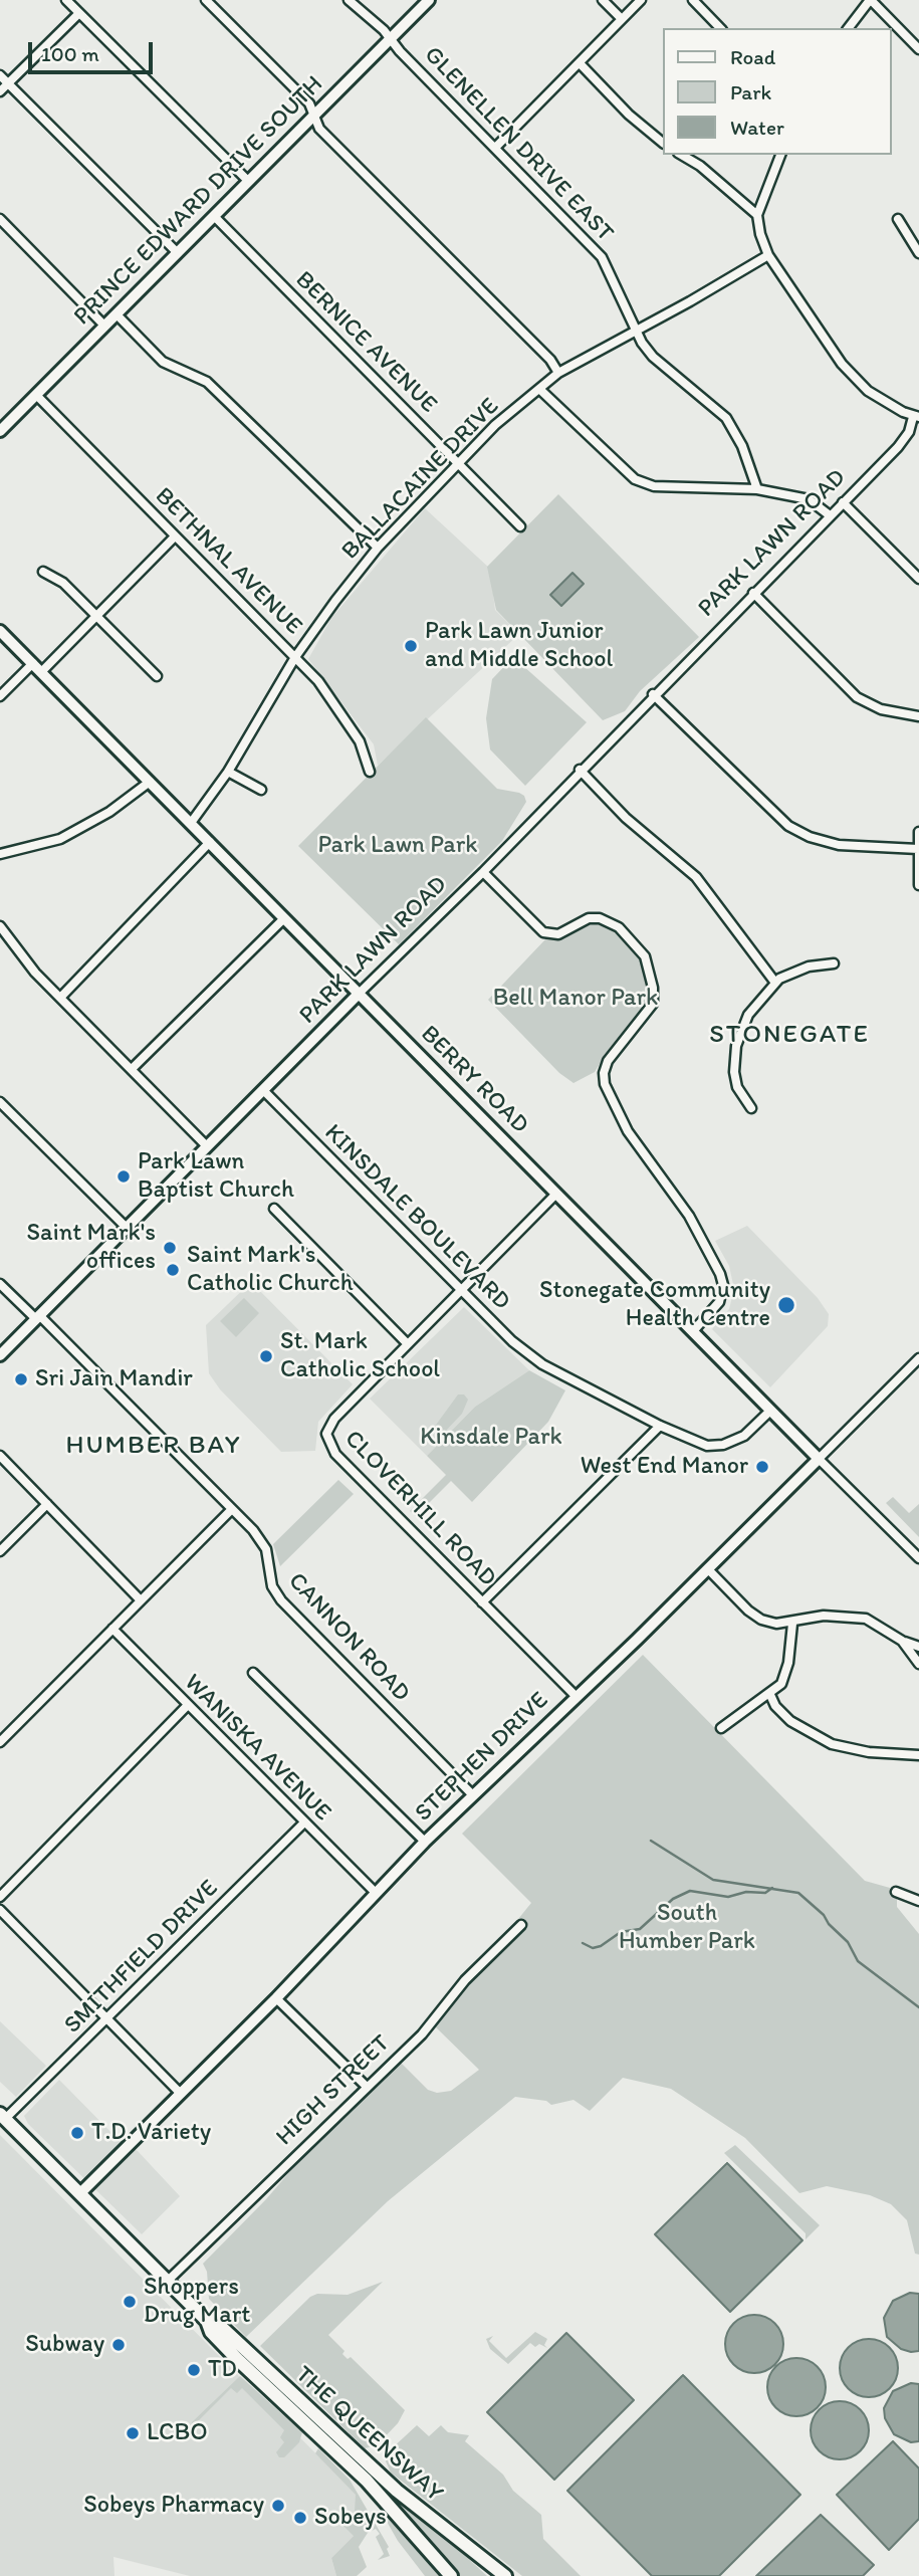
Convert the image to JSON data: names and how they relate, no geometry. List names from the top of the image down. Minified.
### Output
{"streets":{"main road":["THE QUEENSWAY"],"street":["GLENELLEN DRIVE EAST","PRINCE EDWARD DRIVE SOUTH","BERNICE AVENUE","BALLACAINE DRIVE","PARK LAWN ROAD","BETHNAL AVENUE","BERRY ROAD","KINSDALE BOULEVARD","CLOVERHILL ROAD","CANNON ROAD","WANISKA AVENUE","STEPHEN DRIVE","SMITHFIELD DRIVE","HIGH STREET"]},"crossings":[["GLENELLEN DRIVE EAST","PRINCE EDWARD DRIVE SOUTH"],["GLENELLEN DRIVE EAST","BALLACAINE DRIVE"],["PRINCE EDWARD DRIVE SOUTH","BERNICE AVENUE"],["PRINCE EDWARD DRIVE SOUTH","BETHNAL AVENUE"],["BERNICE AVENUE","BALLACAINE DRIVE"],["BALLACAINE DRIVE","BETHNAL AVENUE"],["BALLACAINE DRIVE","BERRY ROAD"],["PARK LAWN ROAD","BERRY ROAD"],["PARK LAWN ROAD","KINSDALE BOULEVARD"],["PARK LAWN ROAD","CANNON ROAD"],["BERRY ROAD","KINSDALE BOULEVARD"],["BERRY ROAD","CLOVERHILL ROAD"],["BERRY ROAD","STEPHEN DRIVE"],["KINSDALE BOULEVARD","CLOVERHILL ROAD"],["CLOVERHILL ROAD","STEPHEN DRIVE"],["CANNON ROAD","STEPHEN DRIVE"],["WANISKA AVENUE","STEPHEN DRIVE"],["WANISKA AVENUE","SMITHFIELD DRIVE"],["STEPHEN DRIVE","THE QUEENSWAY"],["SMITHFIELD DRIVE","THE QUEENSWAY"],["HIGH STREET","THE QUEENSWAY"]],"districts":["STONEGATE","HUMBER BAY"],"parks":["Park Lawn Park","Bell Manor Park","Kinsdale Park","South Humber Park"],"places":["Park Lawn Junior and Middle School","Park Lawn Baptist Church","Saint Mark's offices","Saint Mark's Catholic Church","Stonegate Community Health Centre","St. Mark Catholic School","Sri Jain Mandir","West End Manor","T.D. Variety","Shoppers Drug Mart","Subway","TD","LCBO","Sobeys Pharmacy","Sobeys"],"legend":["Road","Park","Water"],"scale_bar":"100 m"}
